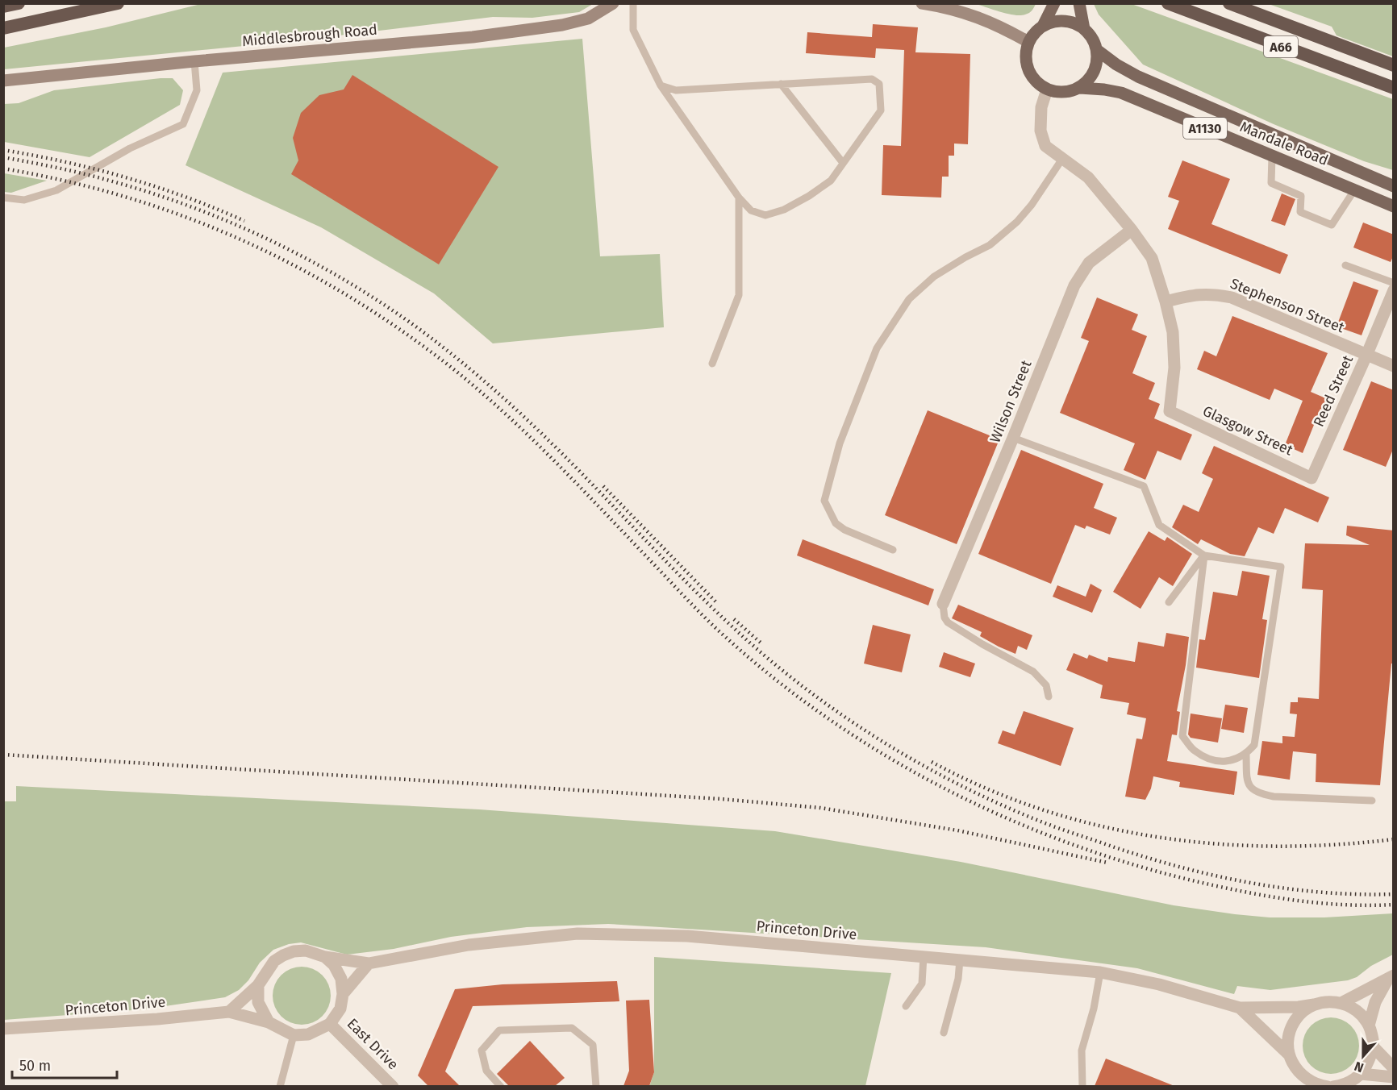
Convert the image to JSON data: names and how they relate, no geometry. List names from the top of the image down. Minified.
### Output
{"streets":{"highway":["A66"],"main road":["Middlesbrough Road","A1130","Mandale Road"],"street":["Stephenson Street","Reed Street","Wilson Street","Glasgow Street","Princeton Drive","East Drive"]},"crossings":[["A1130","Mandale Road"],["Stephenson Street","Reed Street"],["Stephenson Street","Glasgow Street"],["Reed Street","Glasgow Street"],["Princeton Drive","East Drive"]],"scale_bar":"50 m","north":"bottom"}
